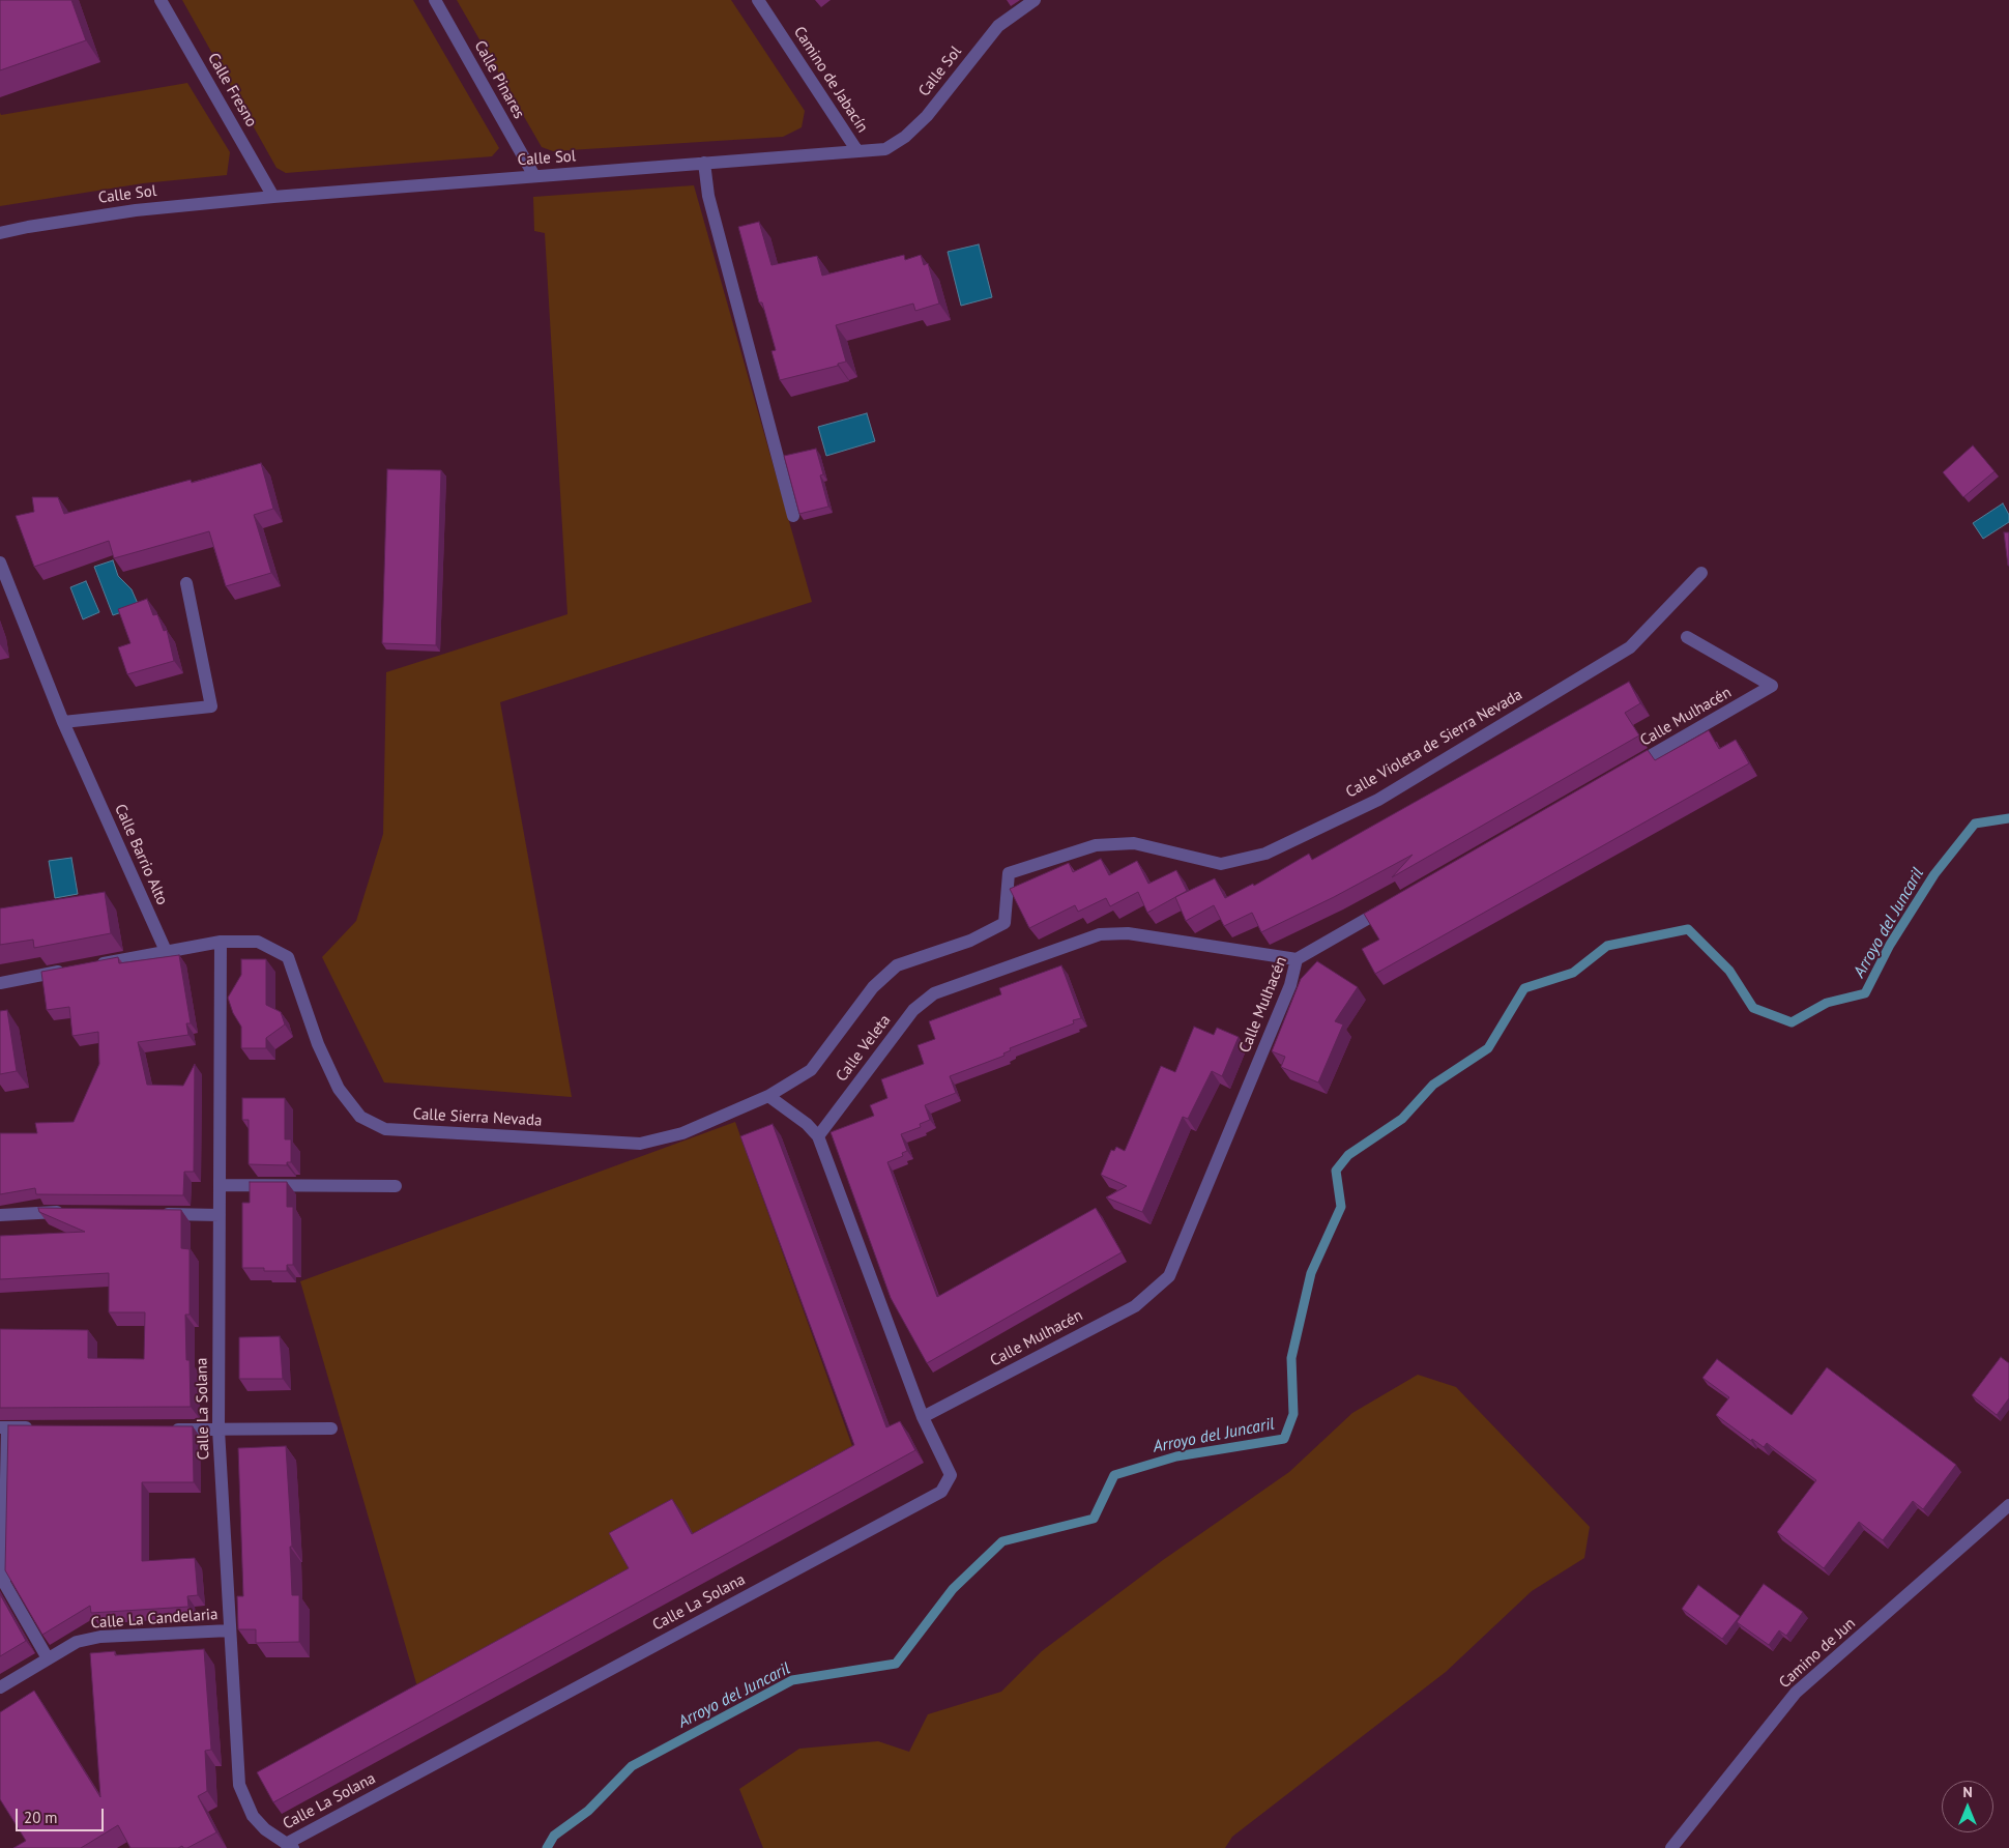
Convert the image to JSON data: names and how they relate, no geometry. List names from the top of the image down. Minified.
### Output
{"streets":{"street":["Calle Sol","Calle Pinares","Camino de Jabacín","Calle Fresno","Calle Mulhacén","Calle Violeta de Sierra Nevada","Calle Barrio Alto","Calle Veleta","Calle Sierra Nevada","Calle La Solana","Calle La Candelaria","Camino de Jun"]},"crossings":[["Calle Sol","Calle Pinares"],["Calle Sol","Camino de Jabacín"],["Calle Sol","Calle Fresno"],["Calle Mulhacén","Calle Veleta"],["Calle Mulhacén","Calle La Solana"],["Calle Violeta de Sierra Nevada","Calle Sierra Nevada"],["Calle Sierra Nevada","Calle La Solana"],["Calle La Solana","Calle La Candelaria"]],"water":["Arroyo del Juncaril"],"scale_bar":"20 m","north":"top"}
